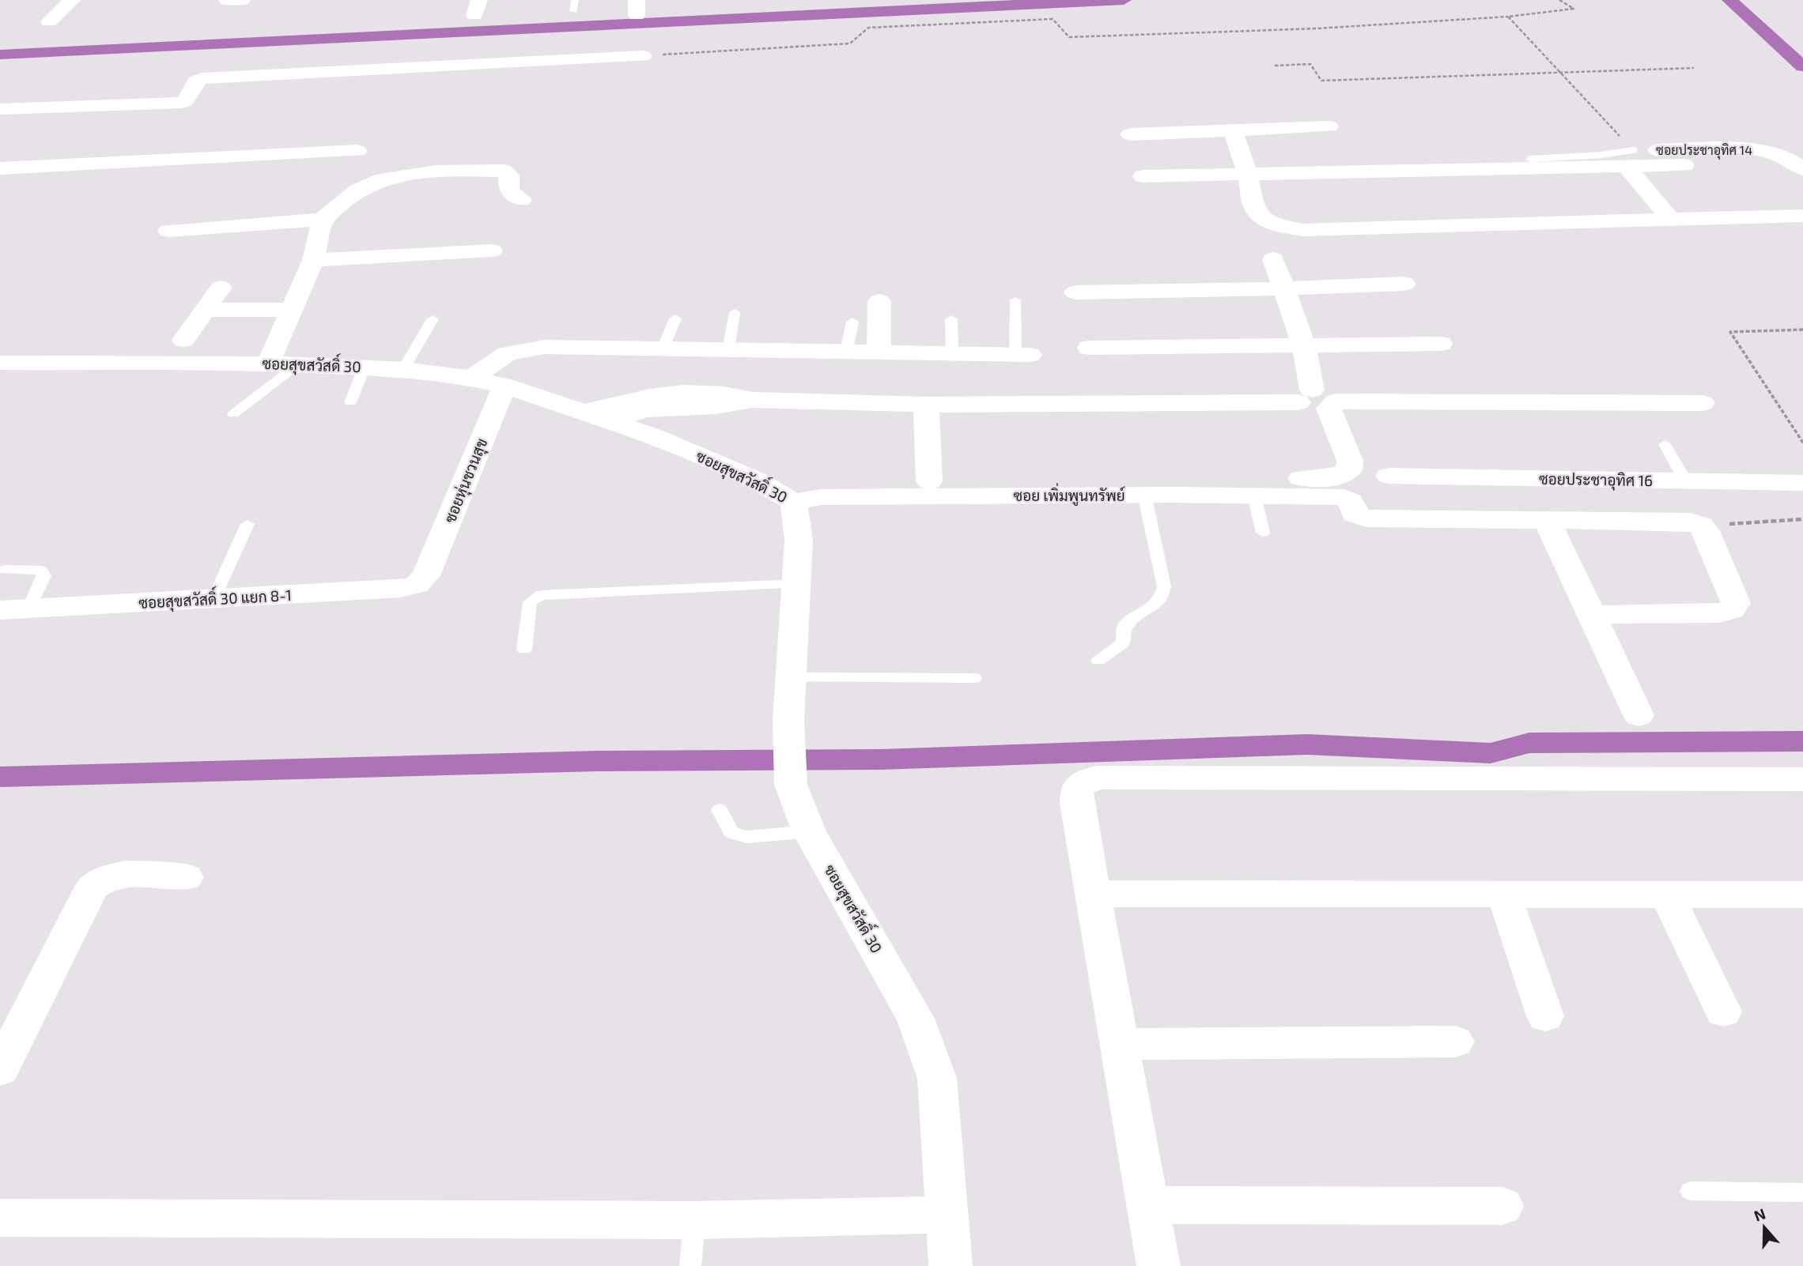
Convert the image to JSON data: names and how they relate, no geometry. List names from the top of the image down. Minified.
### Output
{"streets":{"street":["ซอยประชาอุทิศ 14","ซอยสุขสวัสดิ์ 30","ซอยประชาอุทิศ 16","ซอยหุ่นชวนสุข","ซอย เพิ่มพูนทรัพย์","ซอยสุขสวัสดิ์ 30 แยก 8-1"]},"crossings":[["ซอยสุขสวัสดิ์ 30","ซอยหุ่นชวนสุข"],["ซอยสุขสวัสดิ์ 30","ซอย เพิ่มพูนทรัพย์"],["ซอยหุ่นชวนสุข","ซอยสุขสวัสดิ์ 30 แยก 8-1"]],"north":"top"}
